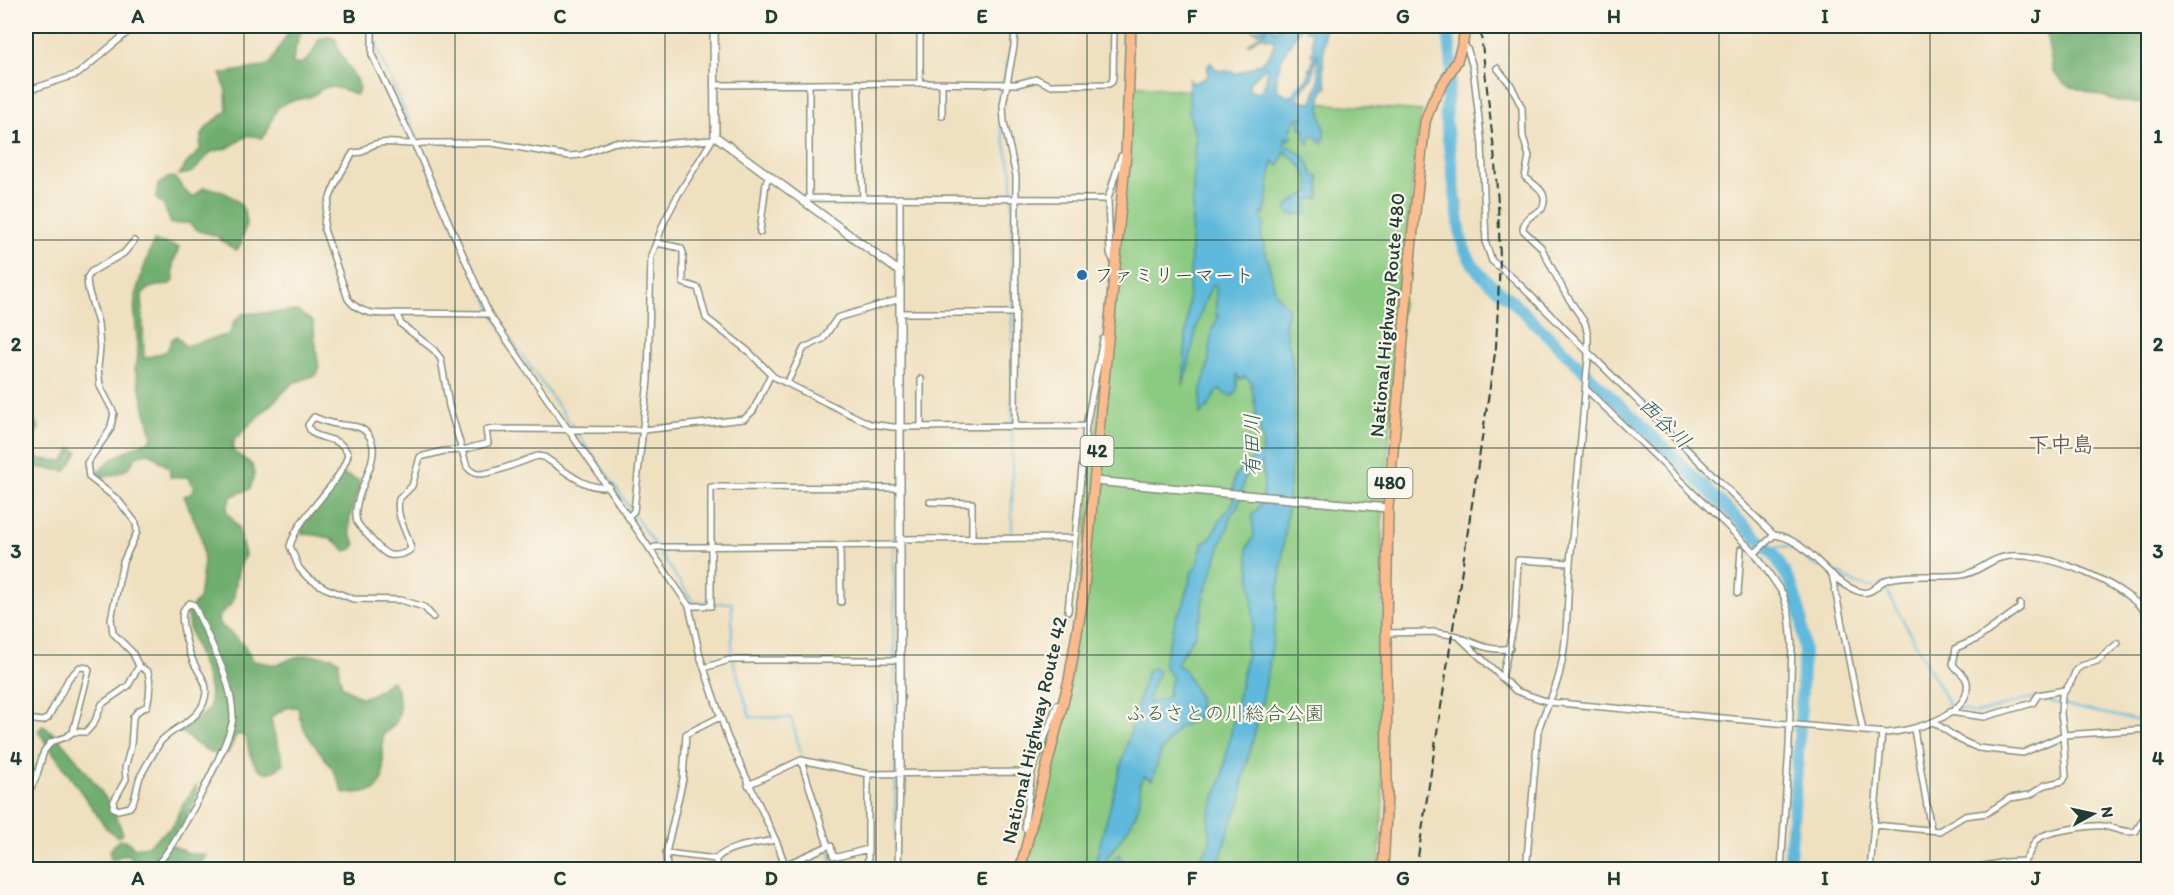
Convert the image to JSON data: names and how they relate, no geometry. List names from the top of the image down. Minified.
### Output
{"streets":{"highway":["National Highway Route 480","42","480","National Highway Route 42"]},"districts":["下中島"],"water":["西谷川","有田川"],"parks":["ふるさとの川総合公園"],"places":["ファミリーマート"],"north":"right","grid":{"columns":["A","B","C","D","E","F","G","H","I","J"],"rows":["1","2","3","4"]}}
